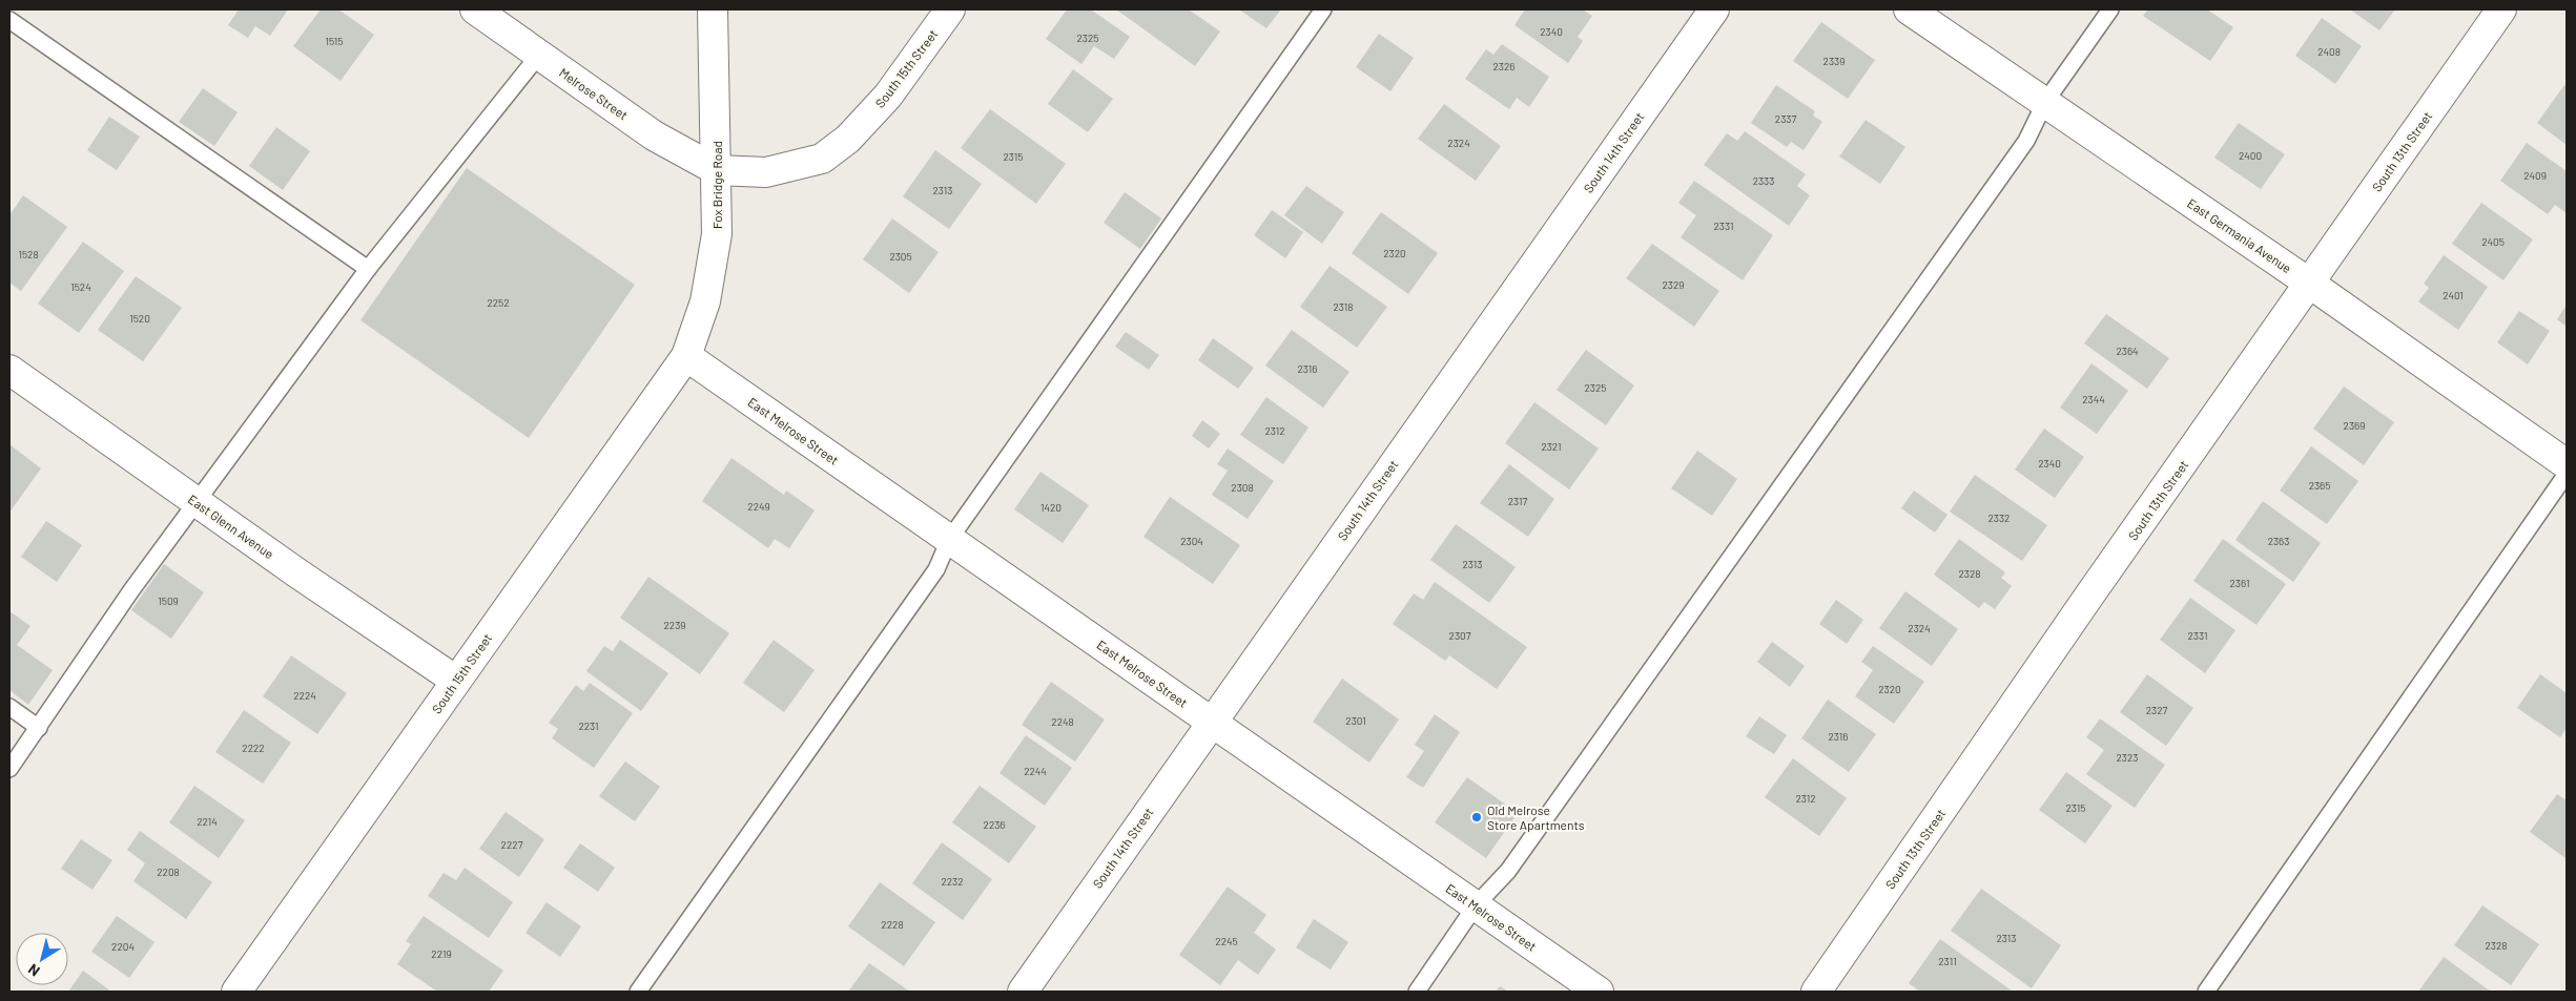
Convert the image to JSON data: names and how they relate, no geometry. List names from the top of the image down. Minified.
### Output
{"streets":{"street":["South 15th Street","Melrose Street","South 13th Street","South 14th Street","Fox Bridge Road","East Germania Avenue","East Melrose Street","East Glenn Avenue"]},"crossings":[["South 15th Street","Melrose Street"],["South 15th Street","Fox Bridge Road"],["South 15th Street","East Melrose Street"],["South 15th Street","East Glenn Avenue"],["Melrose Street","Fox Bridge Road"],["South 13th Street","East Germania Avenue"],["South 14th Street","East Melrose Street"],["Fox Bridge Road","East Melrose Street"]],"places":["Old Melrose Store Apartments"],"house_numbers":["2340","2325","1515","2408","2339","2326","2337","2324","2400","2315","2409","2333","2313","2331","2405","2320","1528","2305","2329","1524","2401","2252","2318","1520","2364","2316","2325","2344","2369","2312","2321","2340","2365","2308","2317","2249","1420","2332","2304","2363","2313","2328","2361","1509","2239","2324","2307","2331","2320","2224","2327","2301","2248","2231","2316","2222","2323","2244","2312","2315","2214","2236","2227","2208","2232","2228","2313","2245","2328","2204","2219","2311"],"north":"bottom left"}
